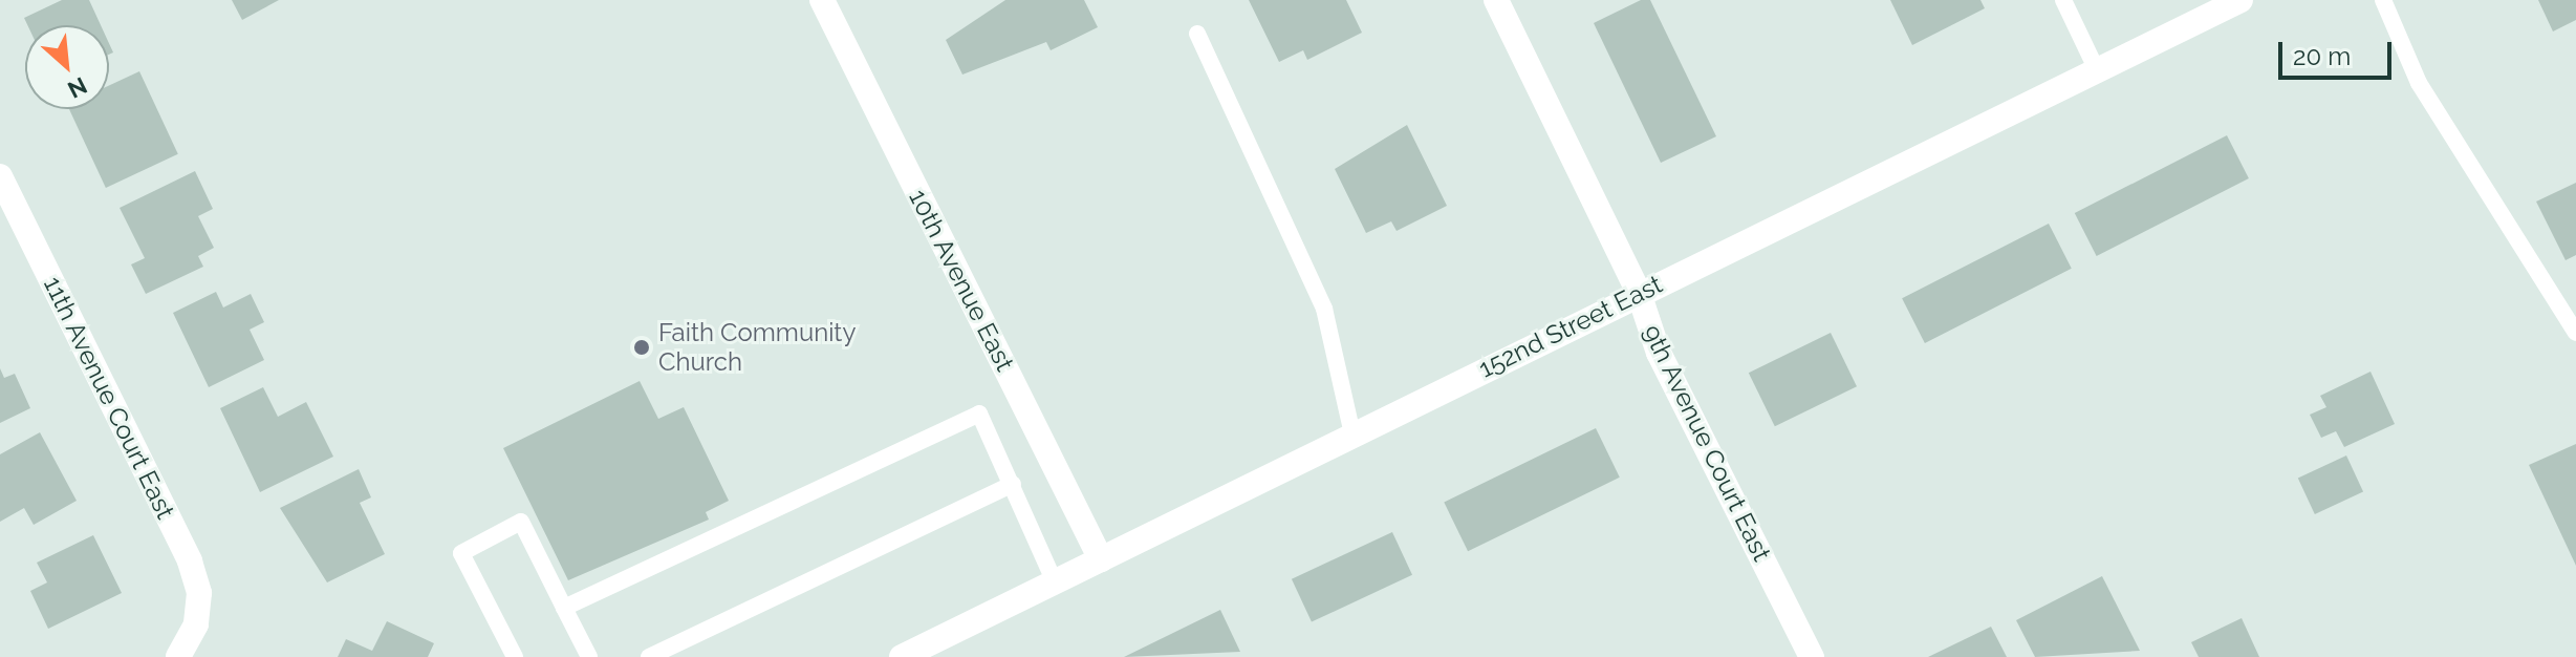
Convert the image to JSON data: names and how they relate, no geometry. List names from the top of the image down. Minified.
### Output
{"streets":{"street":["10th Avenue East","152nd Street East","11th Avenue Court East","9th Avenue Court East"]},"crossings":[["10th Avenue East","152nd Street East"],["152nd Street East","9th Avenue Court East"]],"places":["Faith Community Church"],"scale_bar":"20 m","north":"bottom right"}
